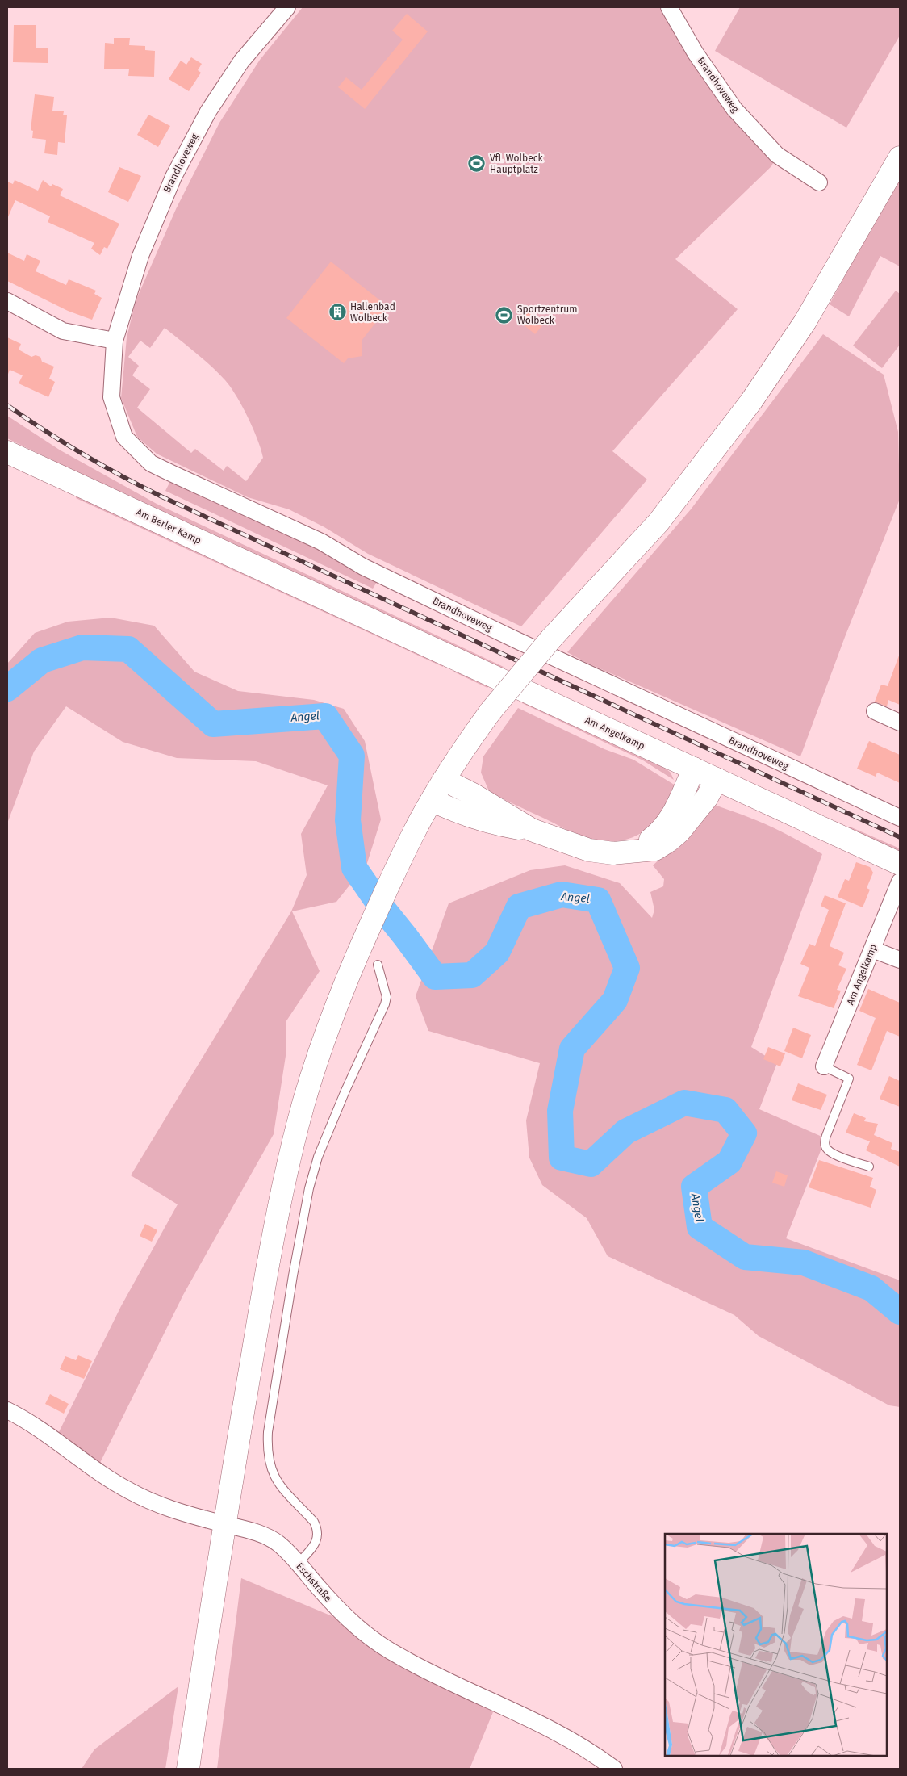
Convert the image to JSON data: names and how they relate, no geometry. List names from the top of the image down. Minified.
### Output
{"streets":{"main road":["Am Berler Kamp","Am Angelkamp"],"street":["Brandhoveweg","Eschstraße"]},"crossings":[["Am Berler Kamp","Am Angelkamp"]],"water":["Angel"],"places":{"sports":["VfL Wolbeck Hauptplatz","Sportzentrum Wolbeck"],"building":["Hallenbad Wolbeck"]}}
